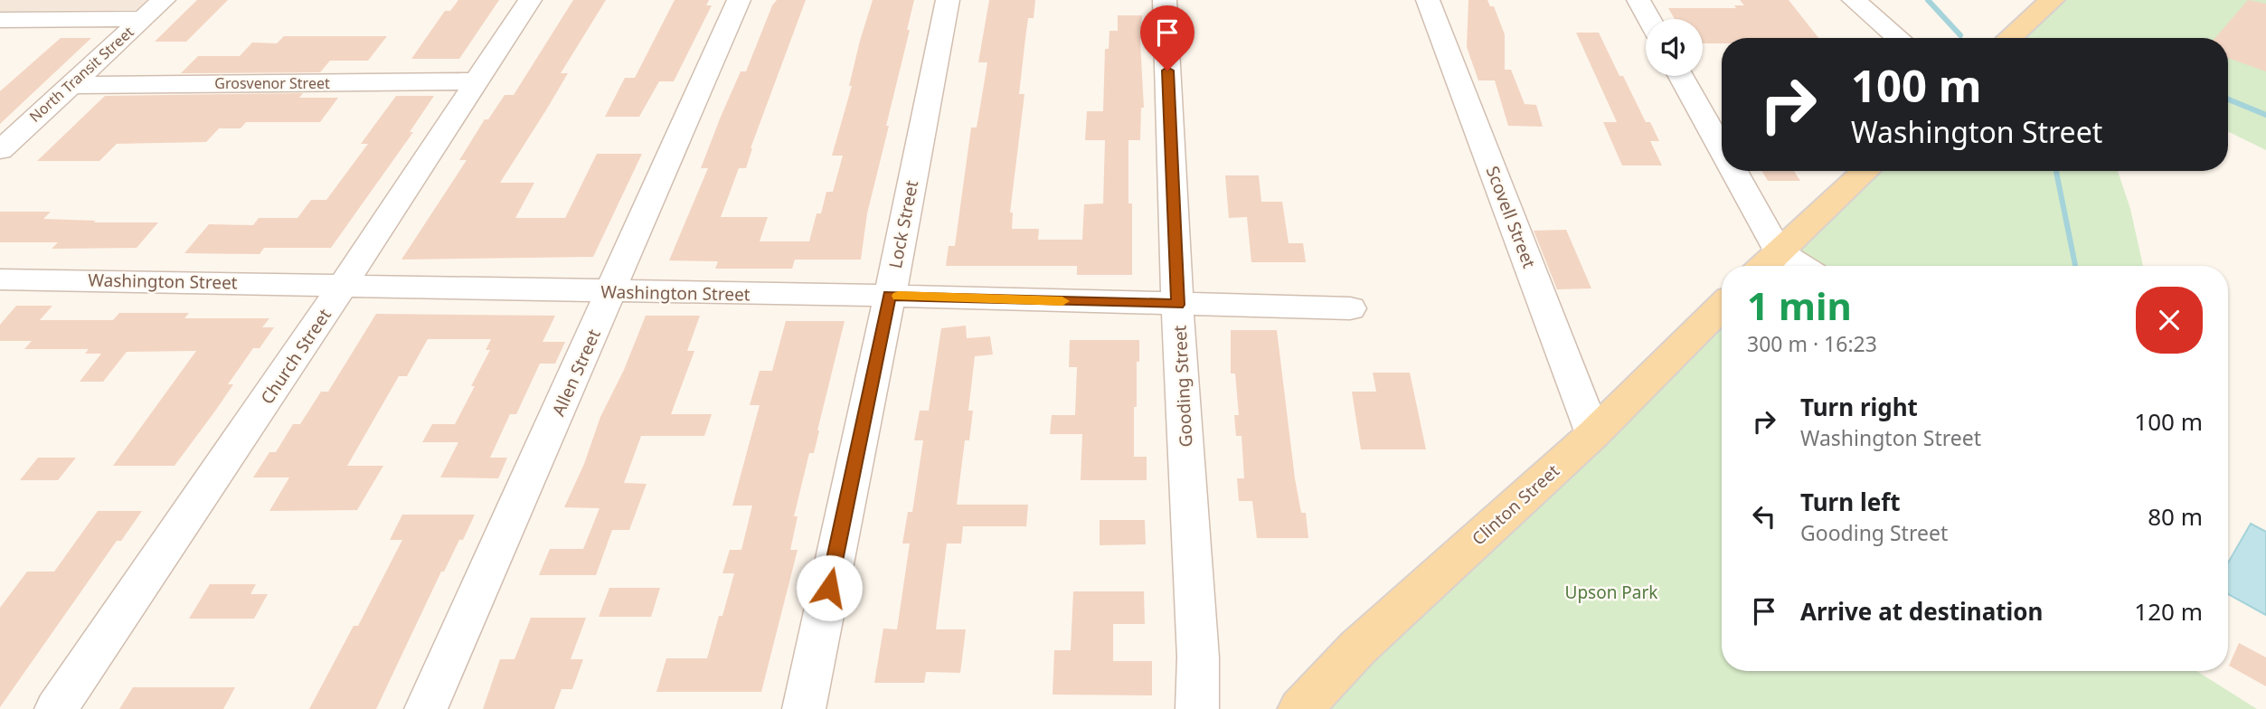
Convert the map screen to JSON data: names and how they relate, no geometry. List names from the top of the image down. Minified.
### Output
{"streets":{"main road":["Clinton Street"],"street":["North Transit Street","Grosvenor Street","Scovell Street","Lock Street","Washington Street","Church Street","Allen Street","Gooding Street"]},"crossings":[["North Transit Street","Grosvenor Street"],["Grosvenor Street","Church Street"],["Scovell Street","Clinton Street"],["Lock Street","Washington Street"],["Washington Street","Church Street"],["Washington Street","Allen Street"],["Washington Street","Gooding Street"]],"parks":["Upson Park"],"page":{"turn":["100 m","Washington Street"],"heading":["1 min","300 m · 16:23"],"list":[{"name":"Turn right","note":"Washington Street","value":"100 m"},{"name":"Turn left","note":"Gooding Street","value":"80 m"},{"name":"Arrive at destination","value":"120 m"}]}}
